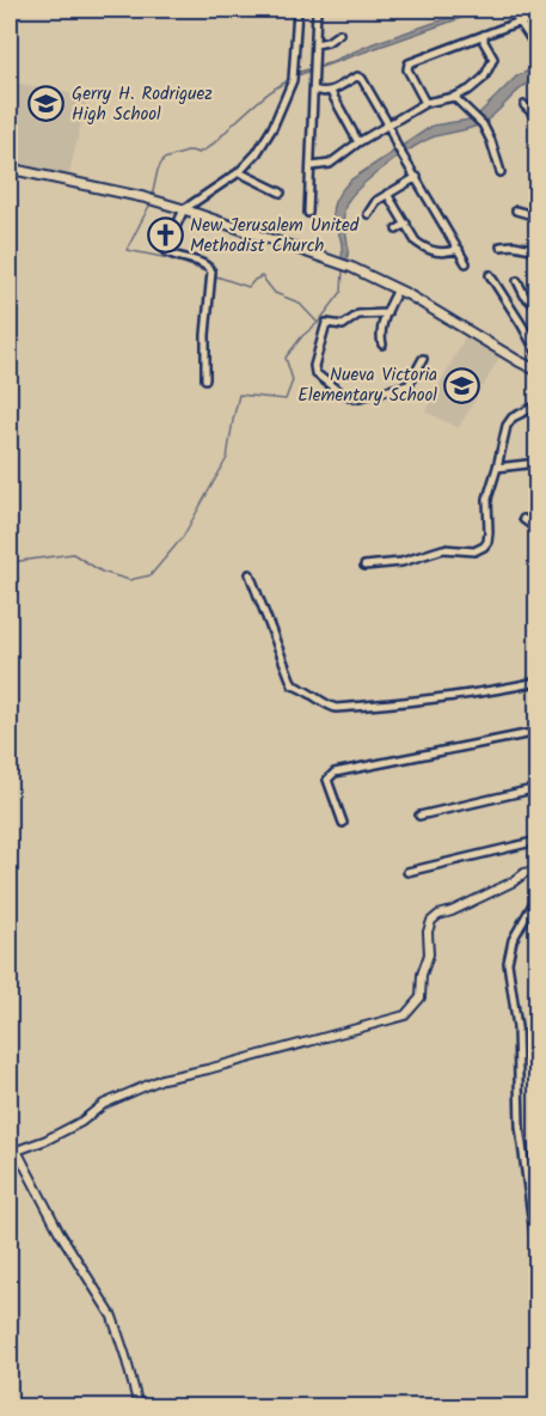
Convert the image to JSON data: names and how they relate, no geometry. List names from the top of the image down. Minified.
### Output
{"places":{"school or university":["Gerry H. Rodriguez High School","Nueva Victoria Elementary School"],"church":["New Jerusalem United Methodist Church"]}}
